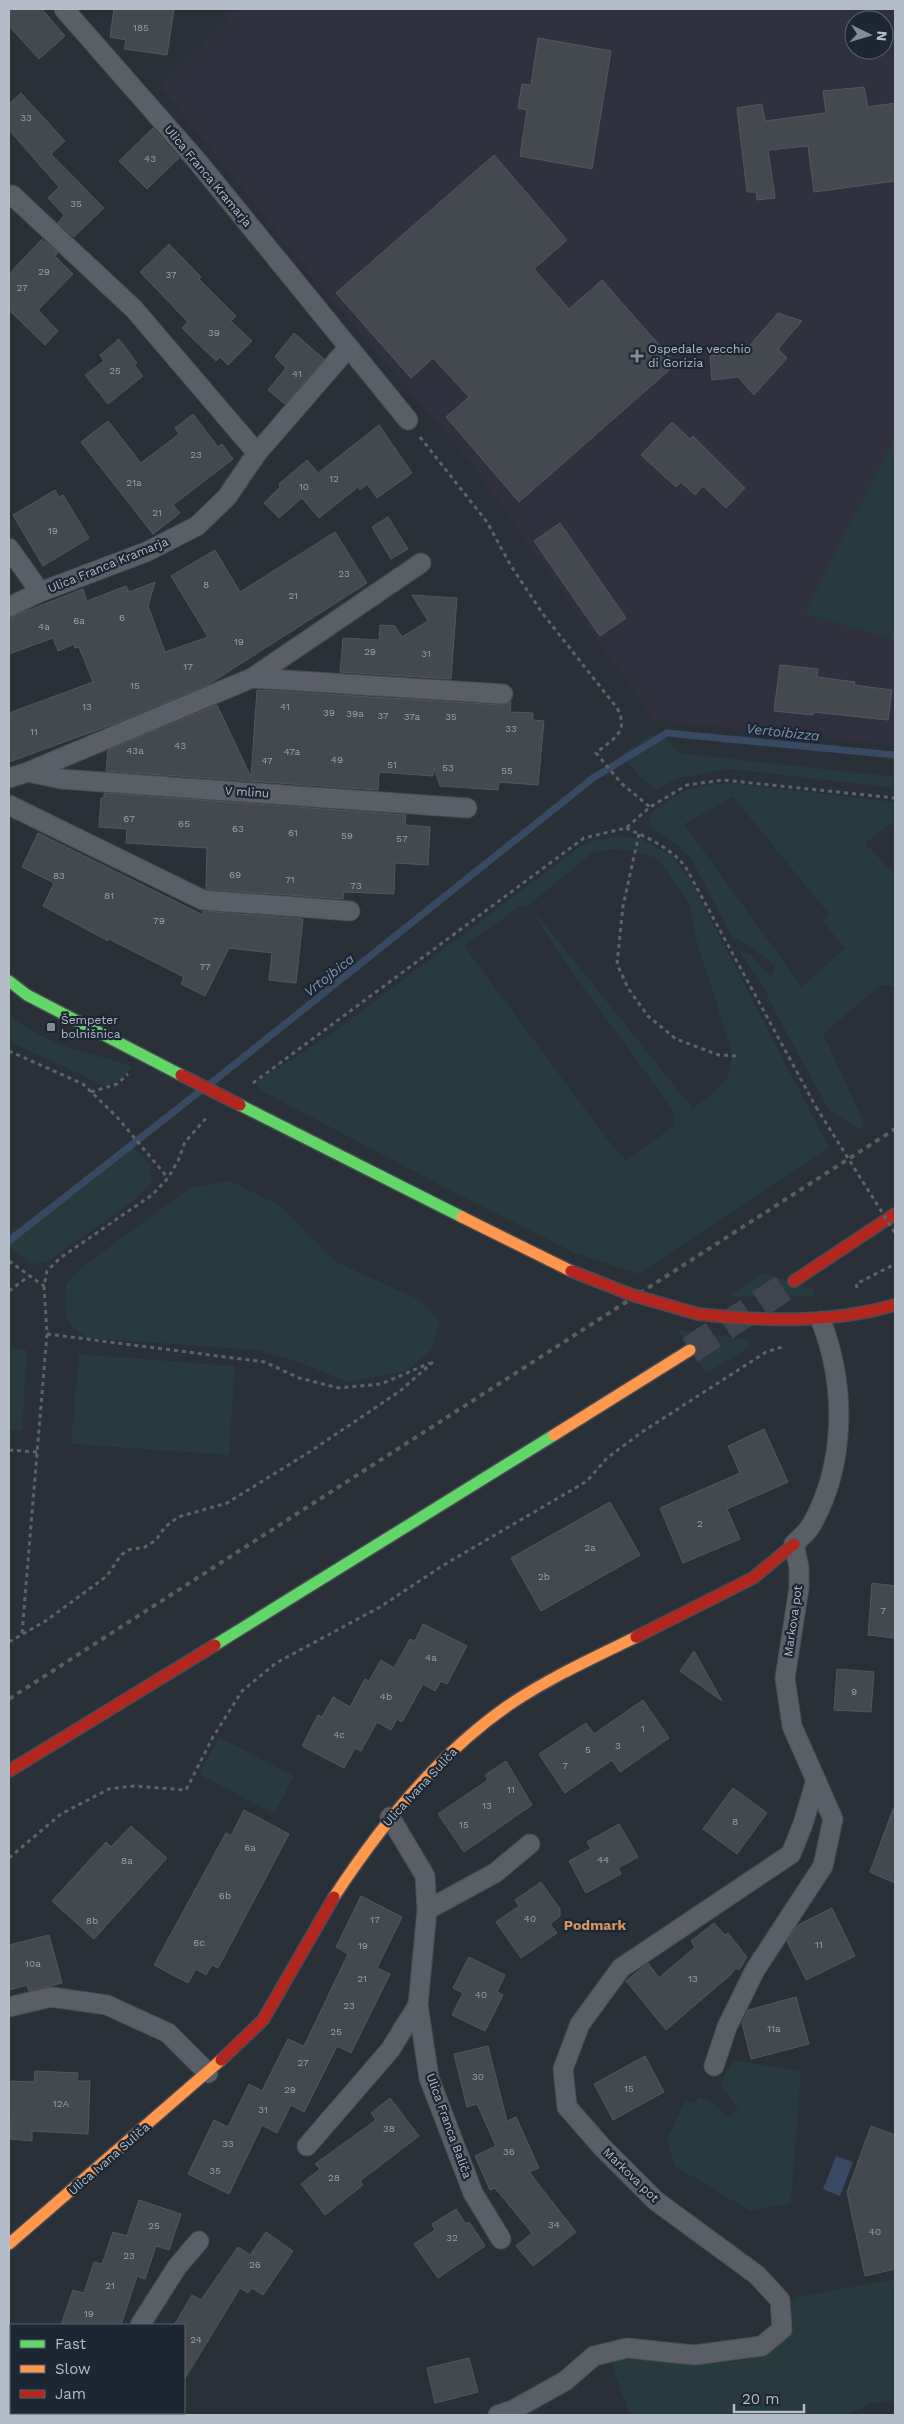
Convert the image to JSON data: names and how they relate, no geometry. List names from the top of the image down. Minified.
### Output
{"streets":{"street":["Ulica Franca Kramarja","V mlinu","Markova pot","Ulica Ivana Suliča","Ulica Franca Baliča"]},"crossings":[["Markova pot","Ulica Ivana Suliča"],["Ulica Ivana Suliča","Ulica Franca Baliča"]],"districts":["Podmark"],"water":["Vertoibizza","Vrtojbica"],"places":{"health":["Ospedale vecchio di Gorizia"],"transit":["Šempeter bolnišnica"]},"house_numbers":["185","33","43","35","29","37","27","39","25","41","23","12","21a","10","21","19","23","8","21","6","6a","4a","19","29","31","17","15","13","41","39","39a","37","37a","35","33","11","43","43a","47a","49","47","51","53","55","67","65","63","61","59","57","69","83","71","73","81","79","77","2","2a","2b","7","4a","9","4b","1","4c","3","5","7","11","13","8","15","6a","44","8a","6b","40","17","8b","6c","11","19","10a","21","13","40","23","11a","25","27","30","15","29","12A","31","38","33","36","35","28","34","25","40","32","23","26","21","19","24"],"legend":["Fast","Slow","Jam"],"scale_bar":"20 m","north":"right"}
